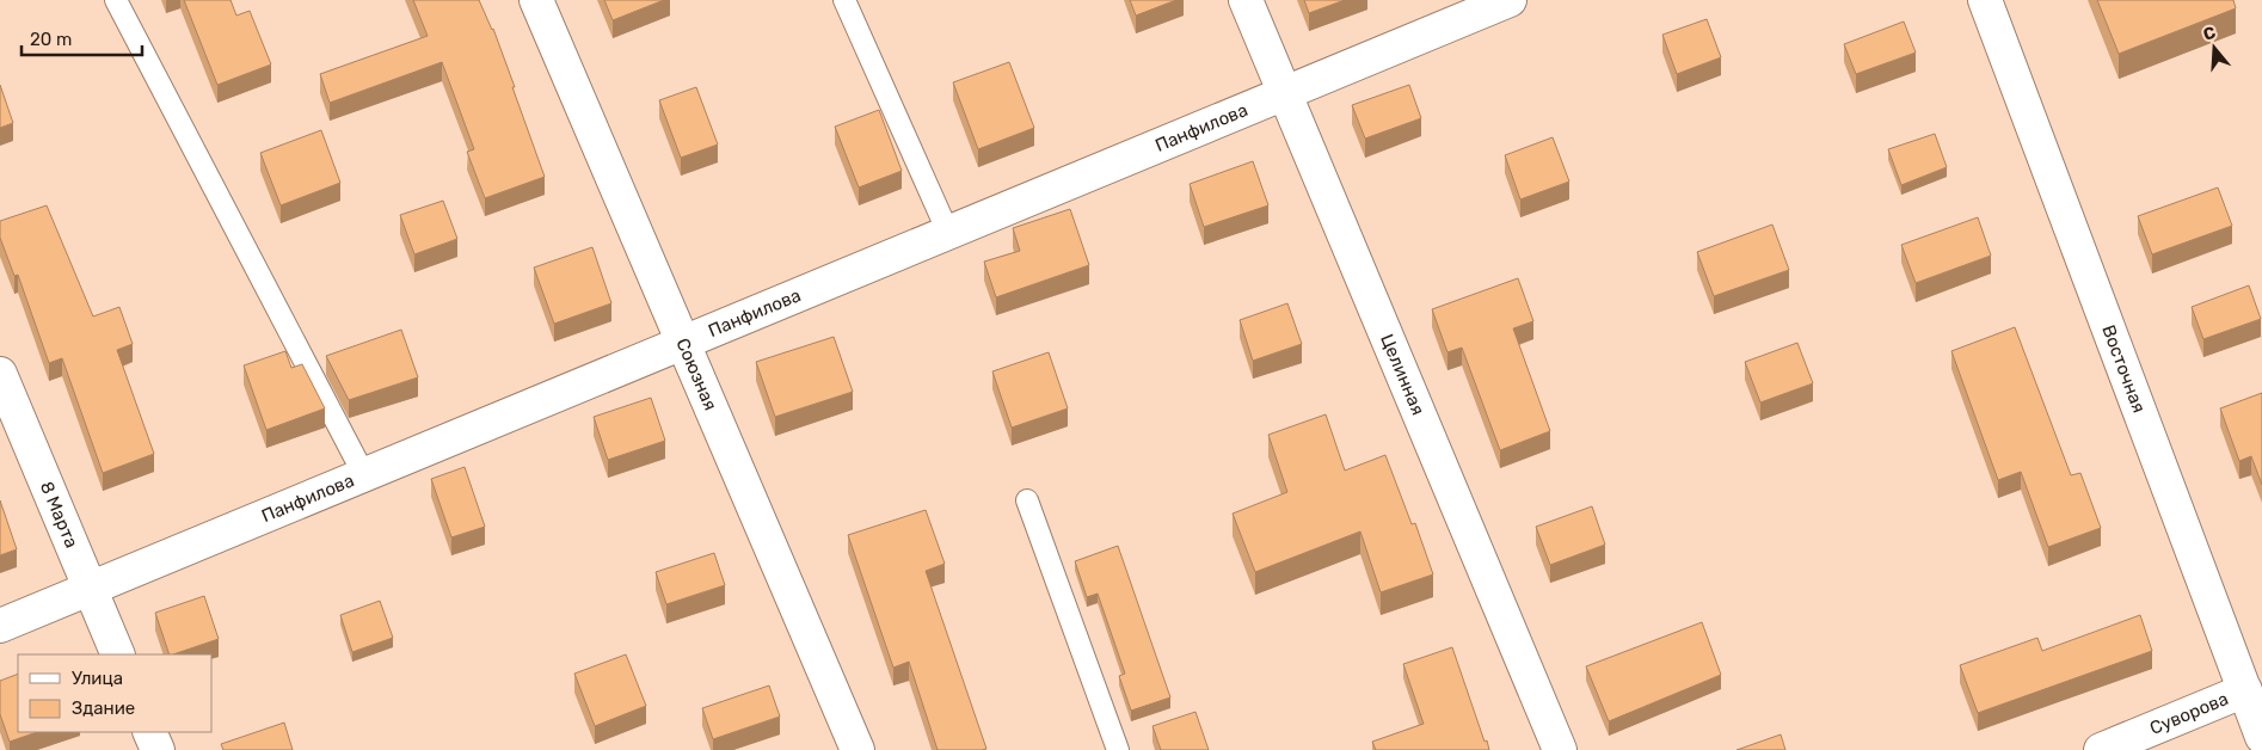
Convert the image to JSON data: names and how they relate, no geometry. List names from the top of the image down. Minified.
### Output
{"streets":{"street":["Панфилова","Восточная","Союзная","Целинная","8 Марта","Суворова"]},"crossings":[["Панфилова","Союзная"],["Панфилова","Целинная"],["Панфилова","8 Марта"],["Восточная","Суворова"]],"legend":["Улица","Здание"],"scale_bar":"20 m","north":"top"}
